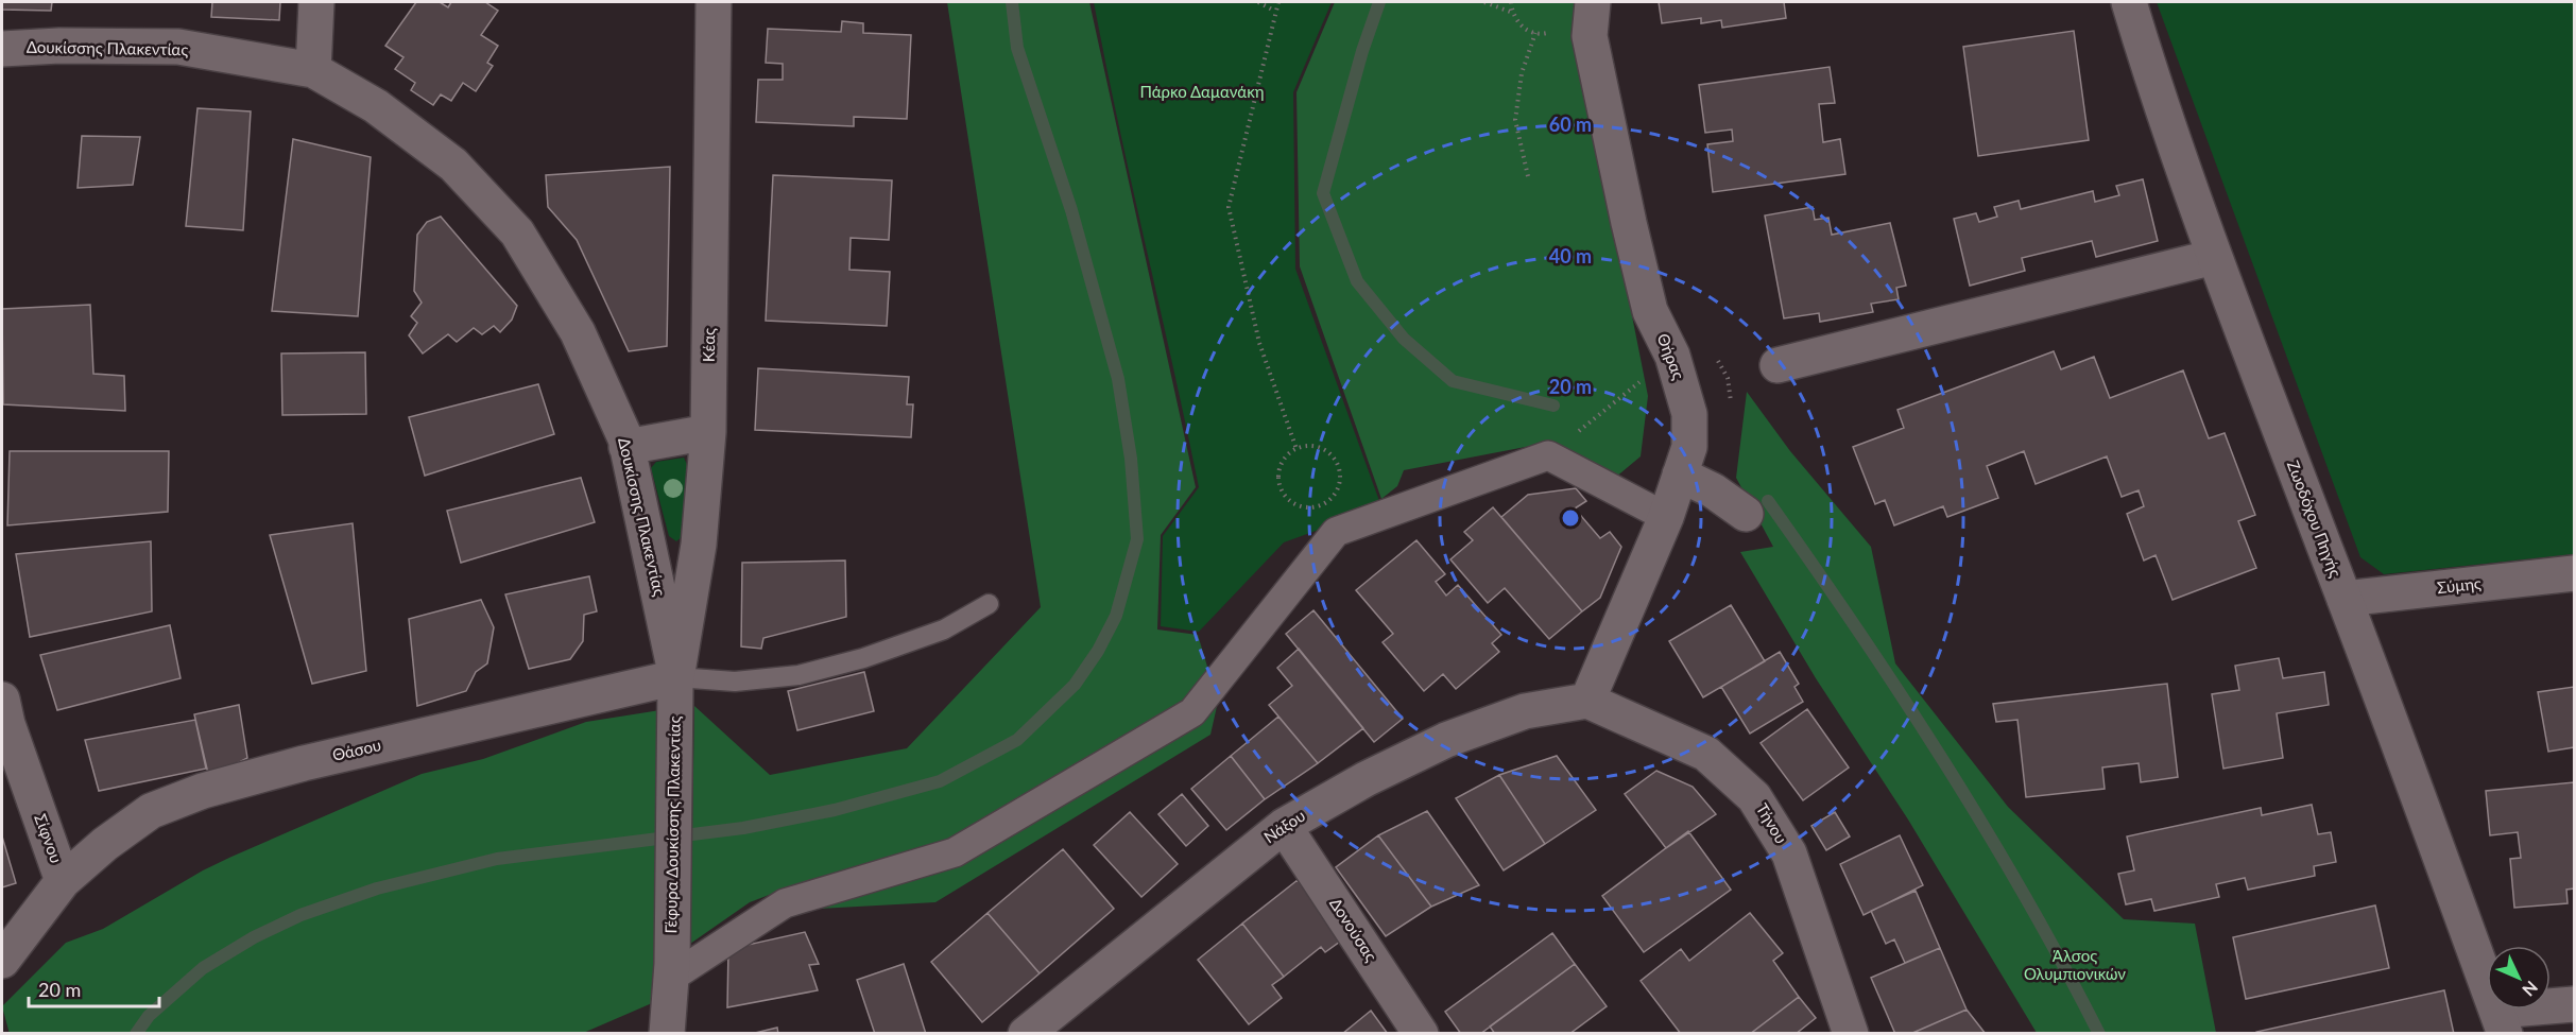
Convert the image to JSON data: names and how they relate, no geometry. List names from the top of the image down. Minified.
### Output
{"streets":{"street":["Δουκίσσης Πλακεντίας","Κέας","Θήρας","Ζωοδόχου Πηγής","Σύμης","Θάσου","Τήνου","Γέφυρα Δουκίσσης Πλακεντίας","Νάξου","Σίφνου","Δονούσας"]},"crossings":[["Δουκίσσης Πλακεντίας","Κέας"],["Δουκίσσης Πλακεντίας","Θάσου"],["Δουκίσσης Πλακεντίας","Γέφυρα Δουκίσσης Πλακεντίας"],["Κέας","Θάσου"],["Κέας","Γέφυρα Δουκίσσης Πλακεντίας"],["Θήρας","Τήνου"],["Θήρας","Νάξου"],["Ζωοδόχου Πηγής","Σύμης"],["Θάσου","Γέφυρα Δουκίσσης Πλακεντίας"],["Θάσου","Σίφνου"],["Τήνου","Νάξου"],["Νάξου","Δονούσας"]],"parks":["Πάρκο Δαμανάκη","Άλσος Ολυμπιονικών"],"scale_bar":"20 m","north":"bottom right","rings":["60 m","40 m","20 m"]}
